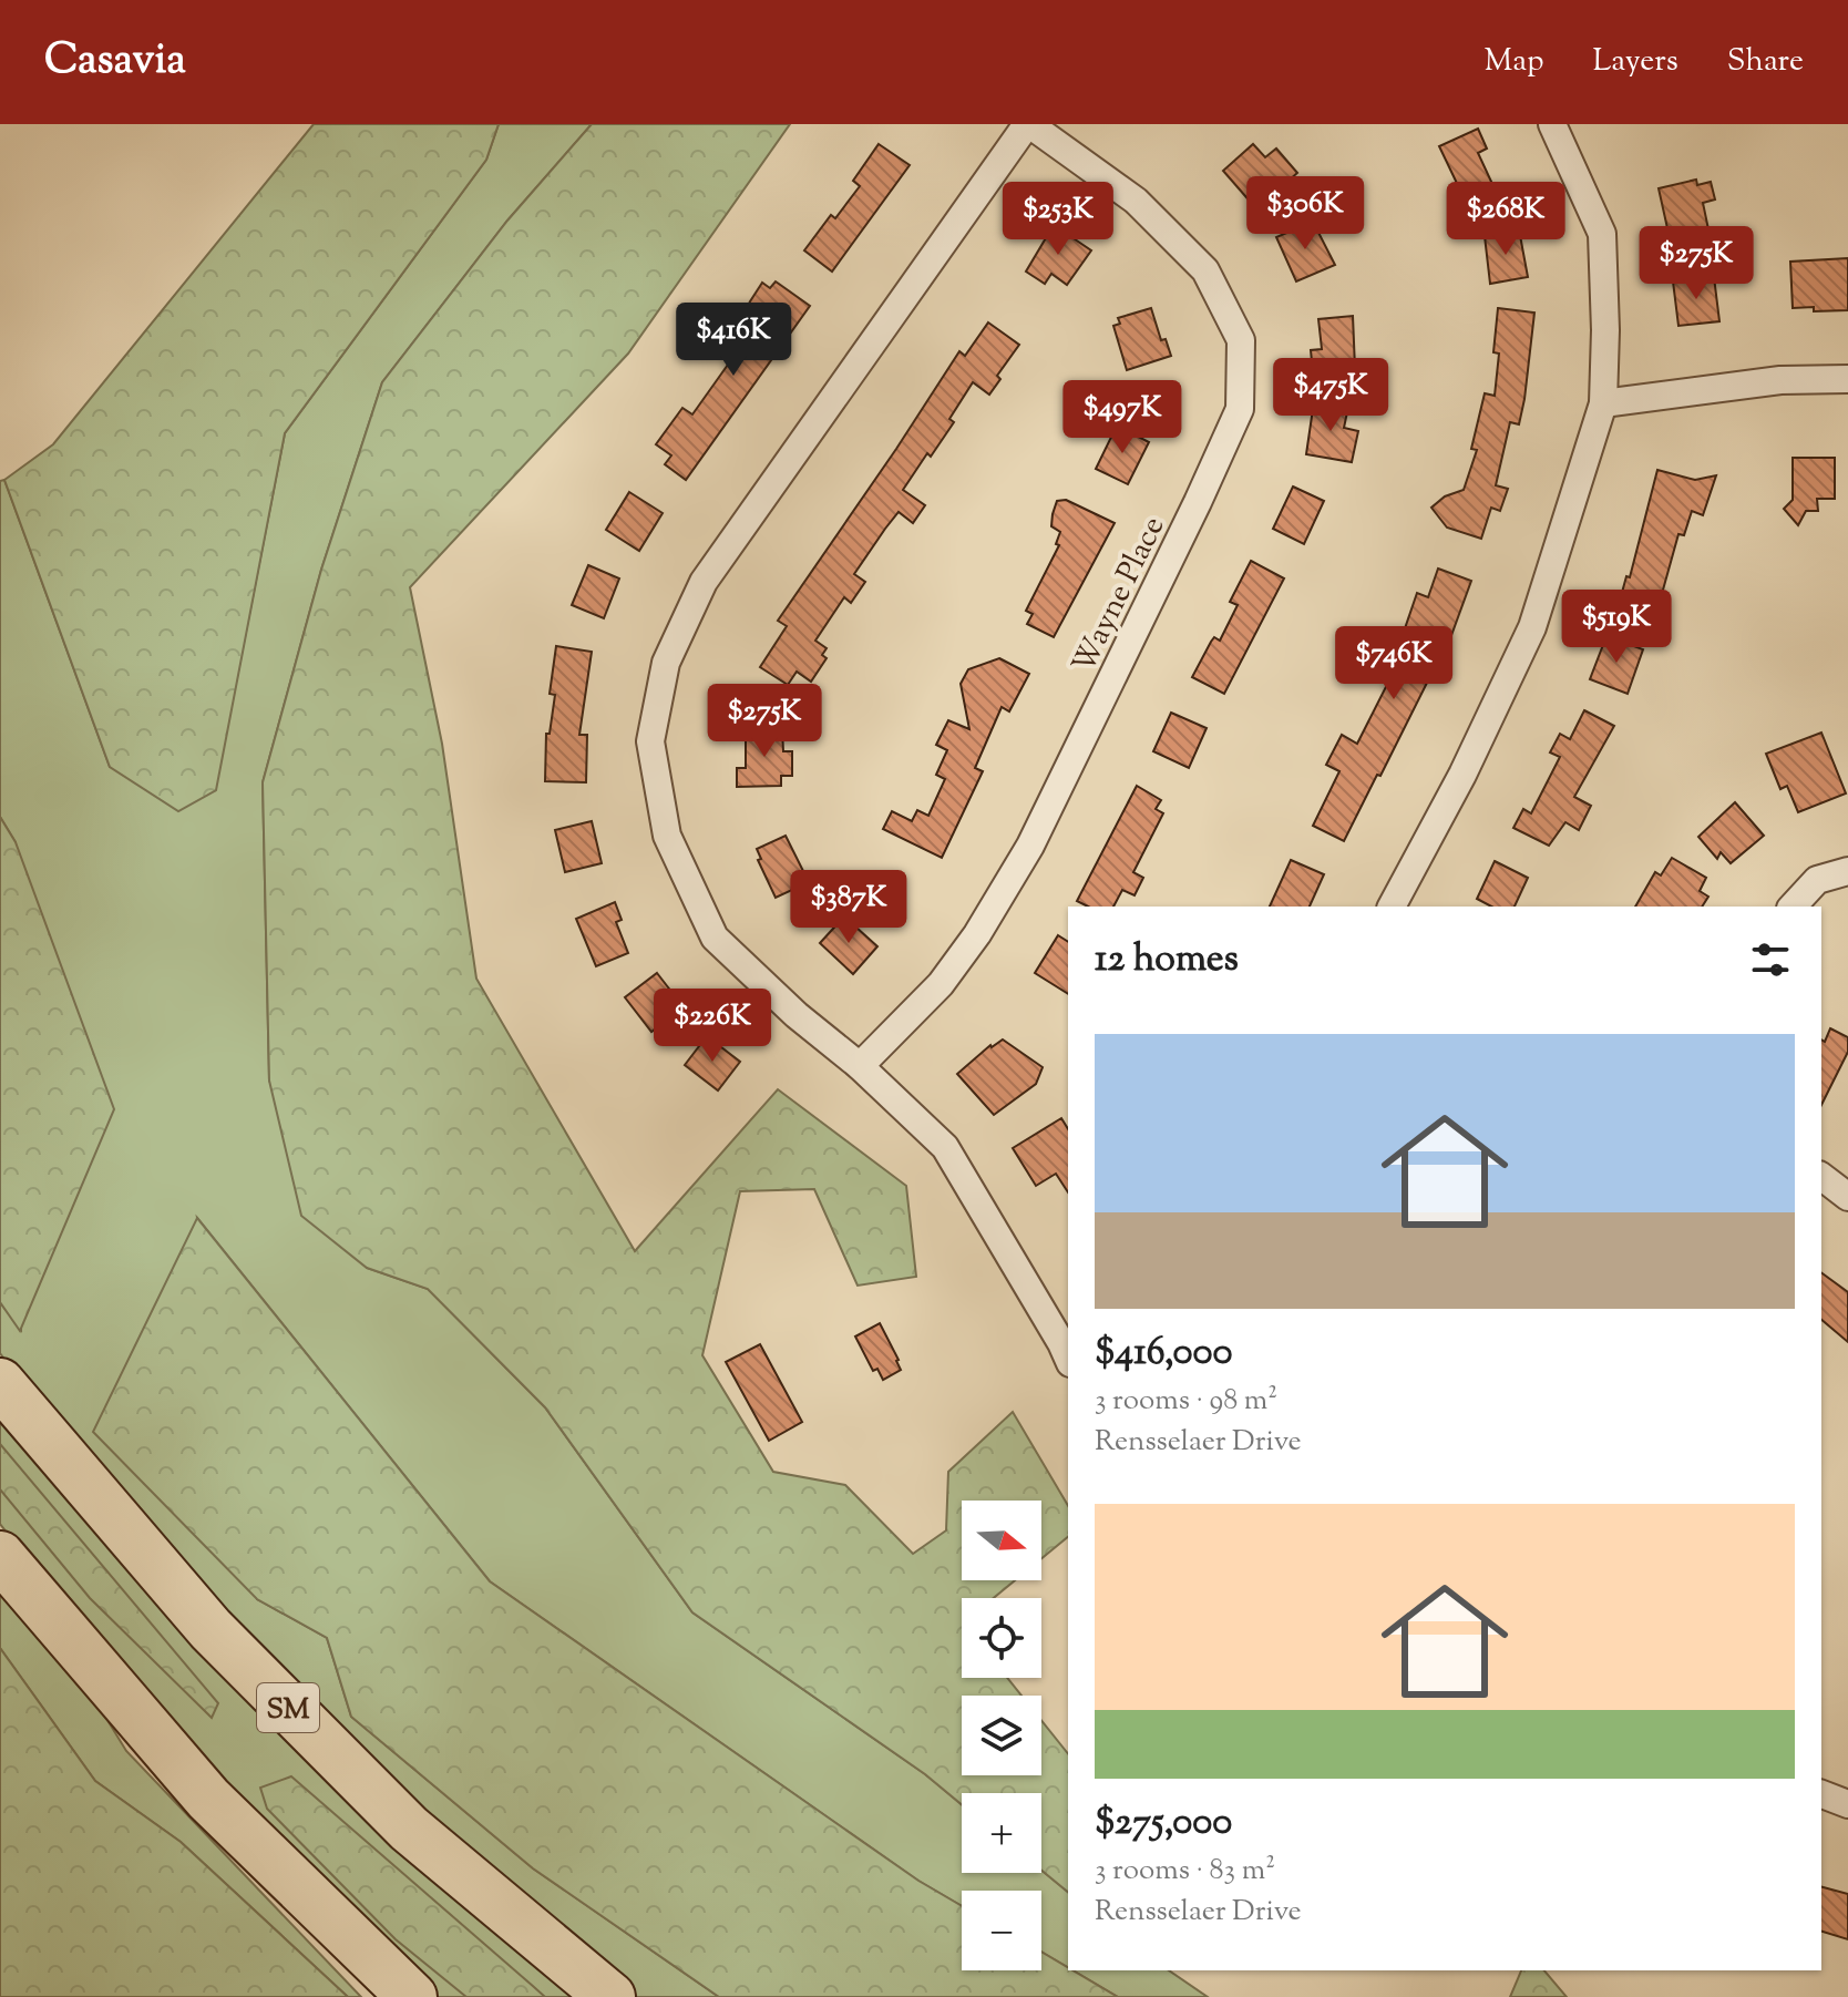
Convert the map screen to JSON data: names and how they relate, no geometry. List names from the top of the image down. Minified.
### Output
{"streets":{"highway":["SM"],"street":["Wayne Place"]},"north":"right","page":{"header":"Casavia","nav":["Map","Layers","Share"],"price":["$306K","$253K","$268K","$275K","$416K","$475K","$497K","$519K","$746K","$275K","$387K","$226K"],"heading":"12 homes","list":[{"name":"$416,000","note":"3 rooms · 98 m² · Rensselaer Drive"},{"name":"$275,000","note":"3 rooms · 83 m² · Rensselaer Drive"}],"map_buttons":["+","−"]}}
